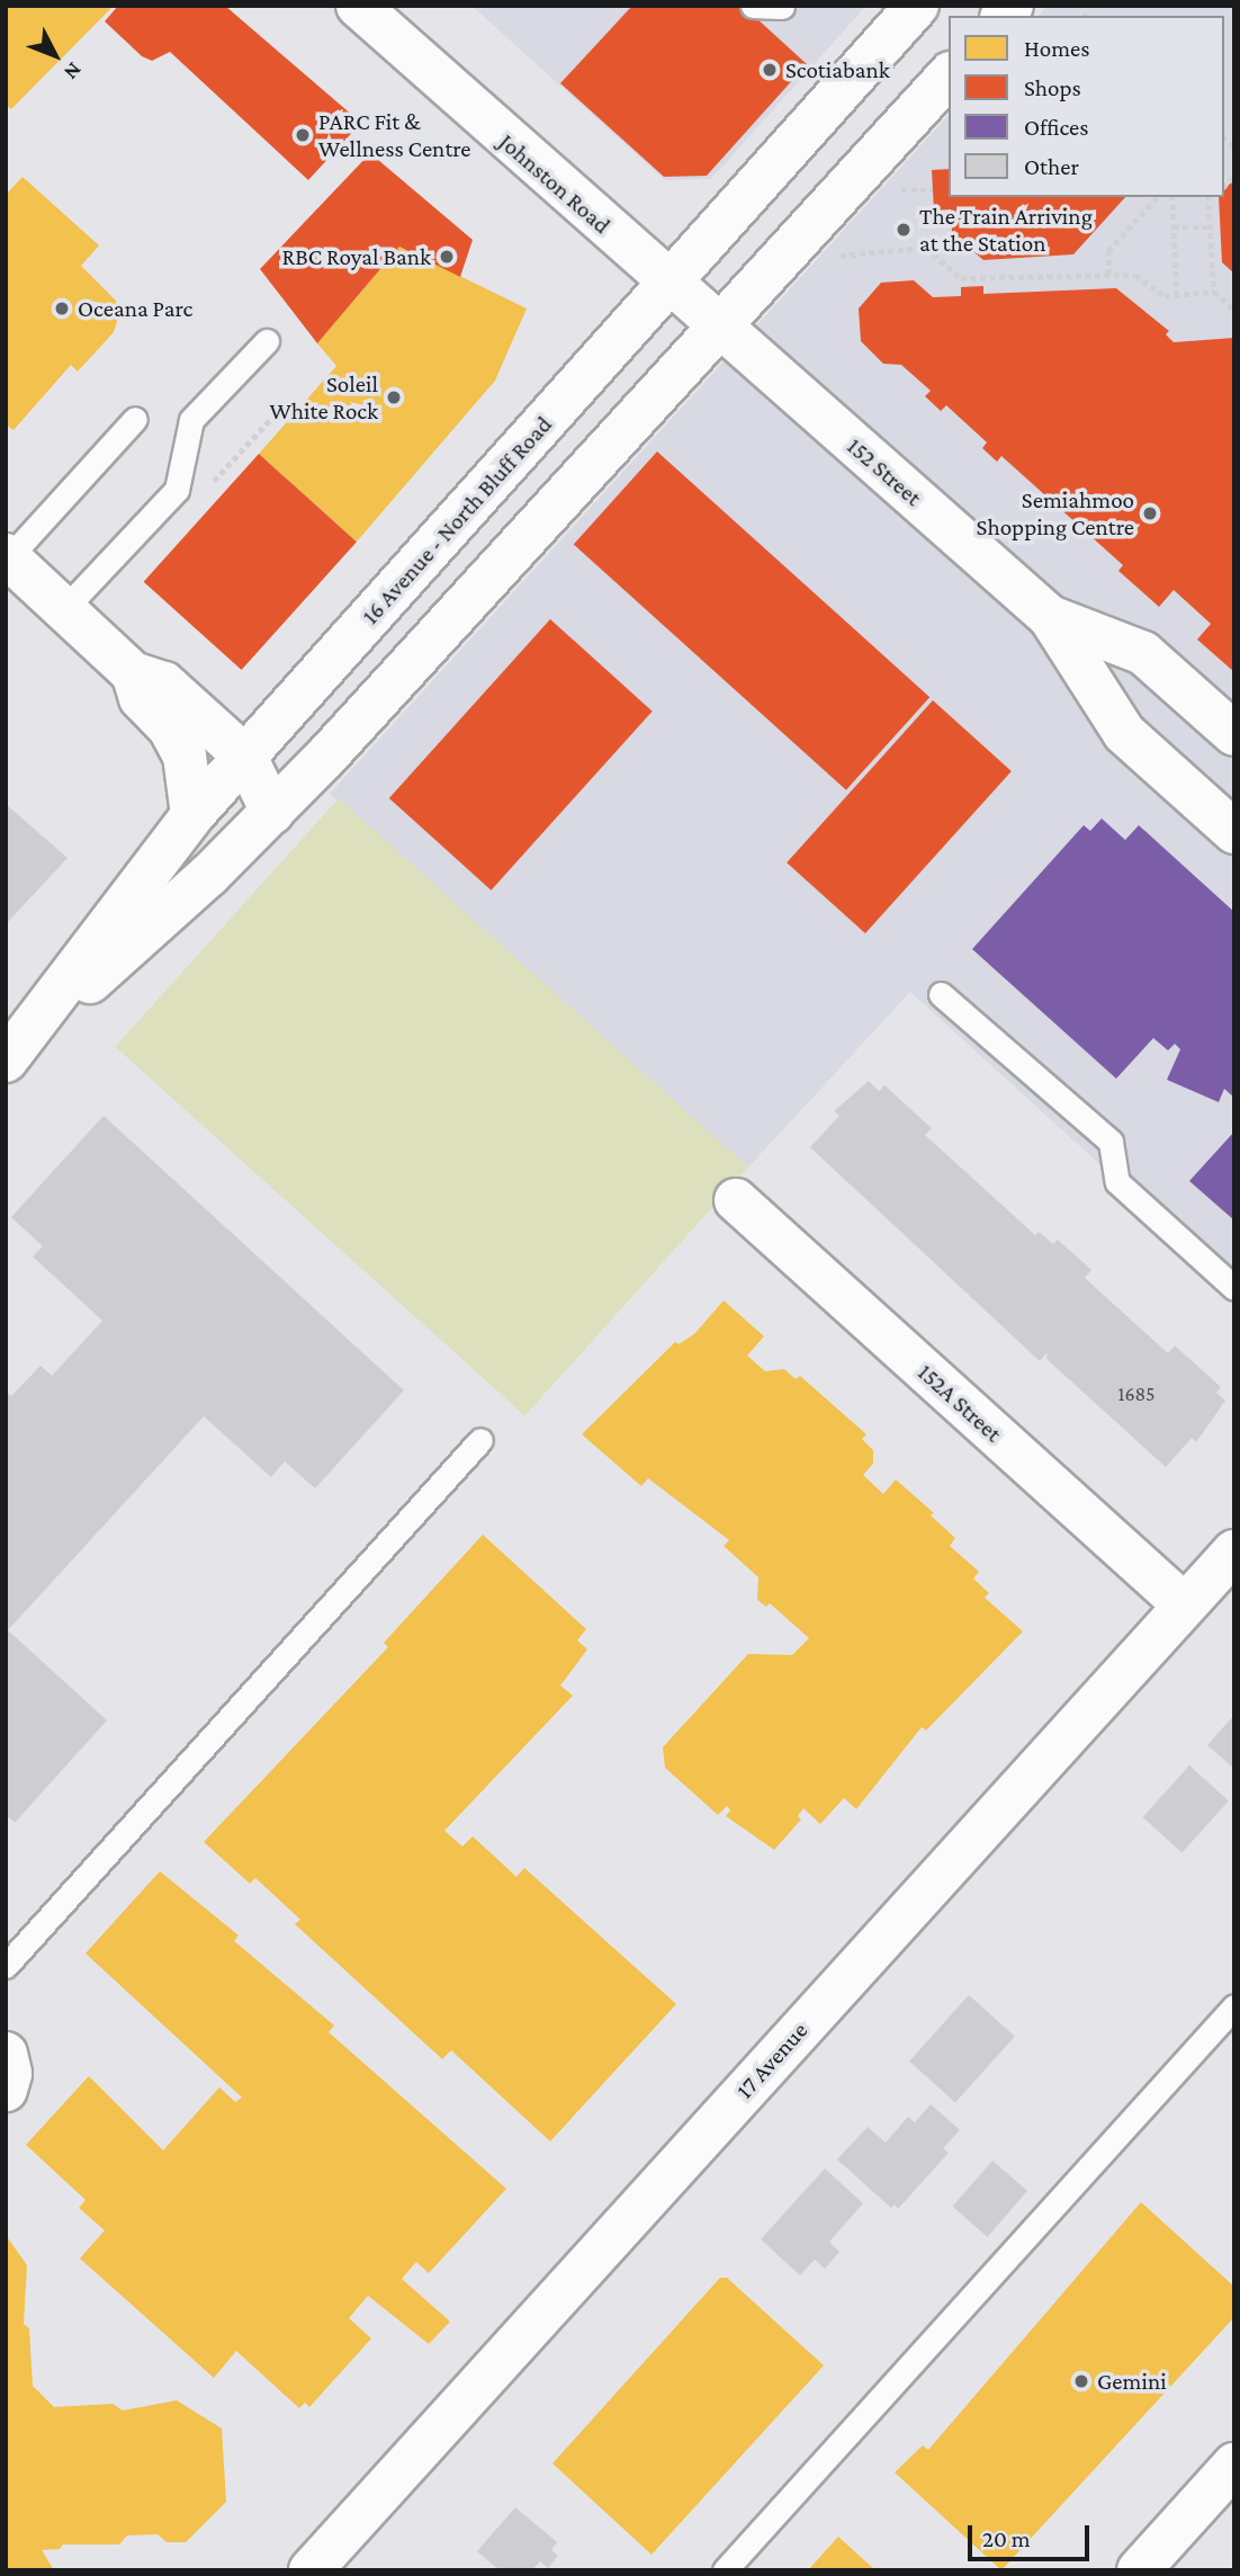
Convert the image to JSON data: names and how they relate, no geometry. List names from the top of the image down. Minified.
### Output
{"streets":{"main road":["Johnston Road","152 Street","16 Avenue - North Bluff Road","152A Street","17 Avenue"]},"crossings":[["Johnston Road","152 Street"],["Johnston Road","16 Avenue - North Bluff Road"],["152 Street","16 Avenue - North Bluff Road"],["152A Street","17 Avenue"]],"places":["Scotiabank","PARC Fit & Wellness Centre","The Train Arriving at the Station","RBC Royal Bank","Oceana Parc","Soleil White Rock","Semiahmoo Shopping Centre","Gemini"],"house_numbers":["1685"],"legend":["Homes","Shops","Offices","Other"],"scale_bar":"20 m","north":"bottom right"}
